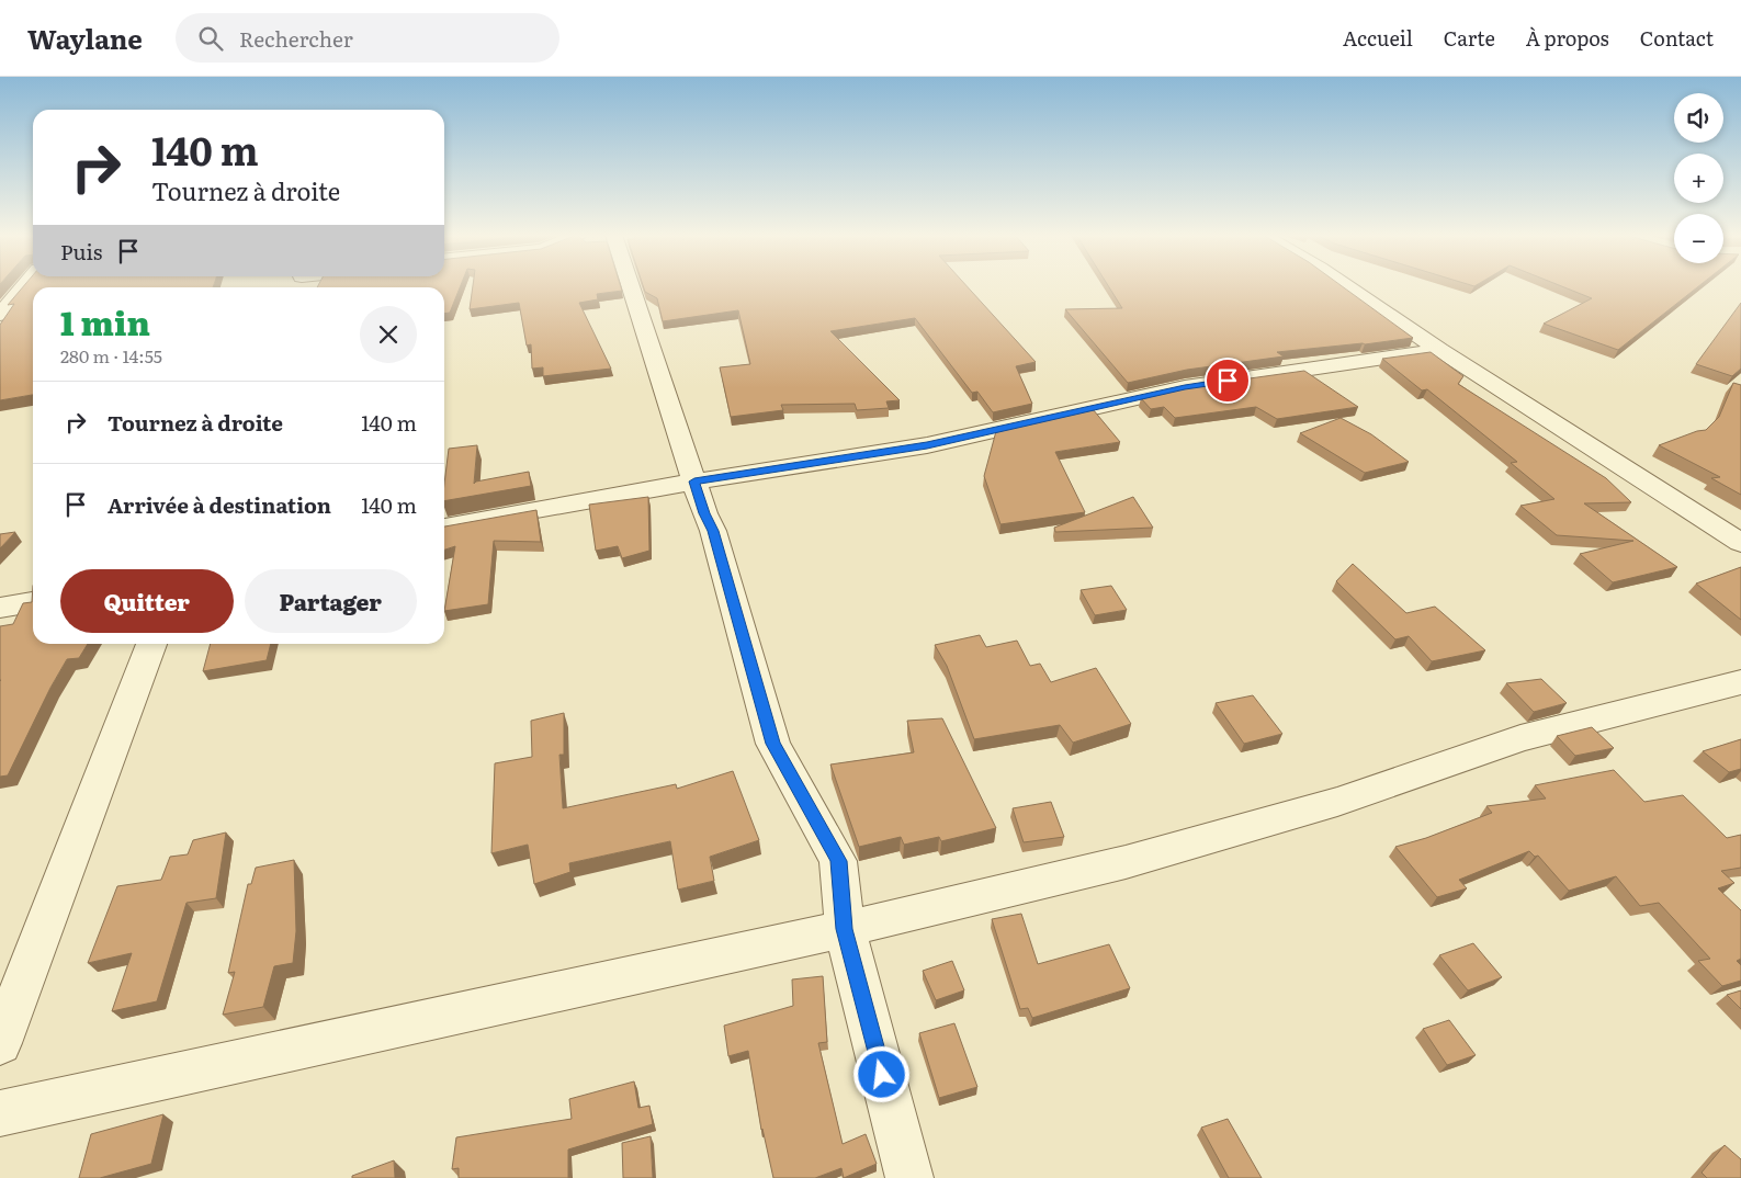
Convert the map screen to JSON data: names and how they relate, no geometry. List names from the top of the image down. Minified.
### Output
{"page":{"header":"Waylane","search":"Rechercher","nav":["Accueil","Carte","À propos","Contact"],"map_buttons":["+","−"],"turn":["140 m","Tournez à droite"],"then":"Puis","heading":["1 min","280 m · 14:55"],"list":[{"name":"Tournez à droite","value":"140 m"},{"name":"Arrivée à destination","value":"140 m"}],"buttons":["Quitter","Partager"]}}
